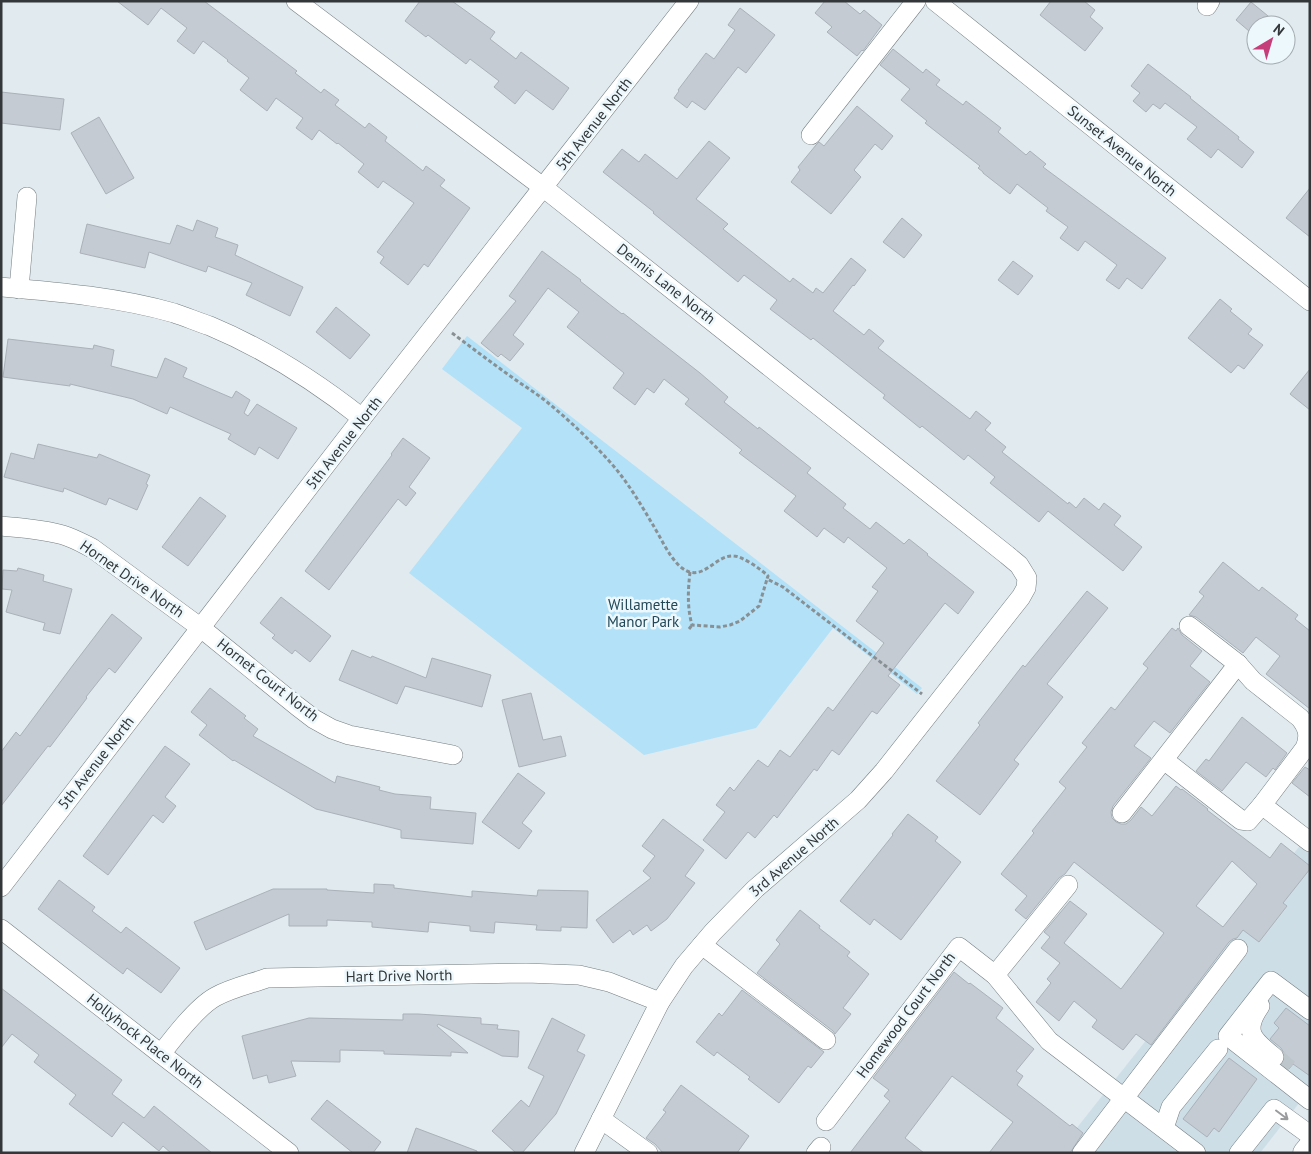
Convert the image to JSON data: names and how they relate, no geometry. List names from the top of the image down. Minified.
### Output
{"streets":{"street":["5th Avenue North","Sunset Avenue North","Dennis Lane North","Hornet Drive North","Hornet Court North","3rd Avenue North","Hart Drive North","Homewood Court North","Hollyhock Place North"]},"crossings":[["5th Avenue North","Dennis Lane North"],["5th Avenue North","Hornet Drive North"],["5th Avenue North","Hornet Court North"],["Dennis Lane North","3rd Avenue North"],["Hornet Drive North","Hornet Court North"],["3rd Avenue North","Hart Drive North"],["Hart Drive North","Hollyhock Place North"]],"parks":["Willamette Manor Park"],"north":"top right"}
